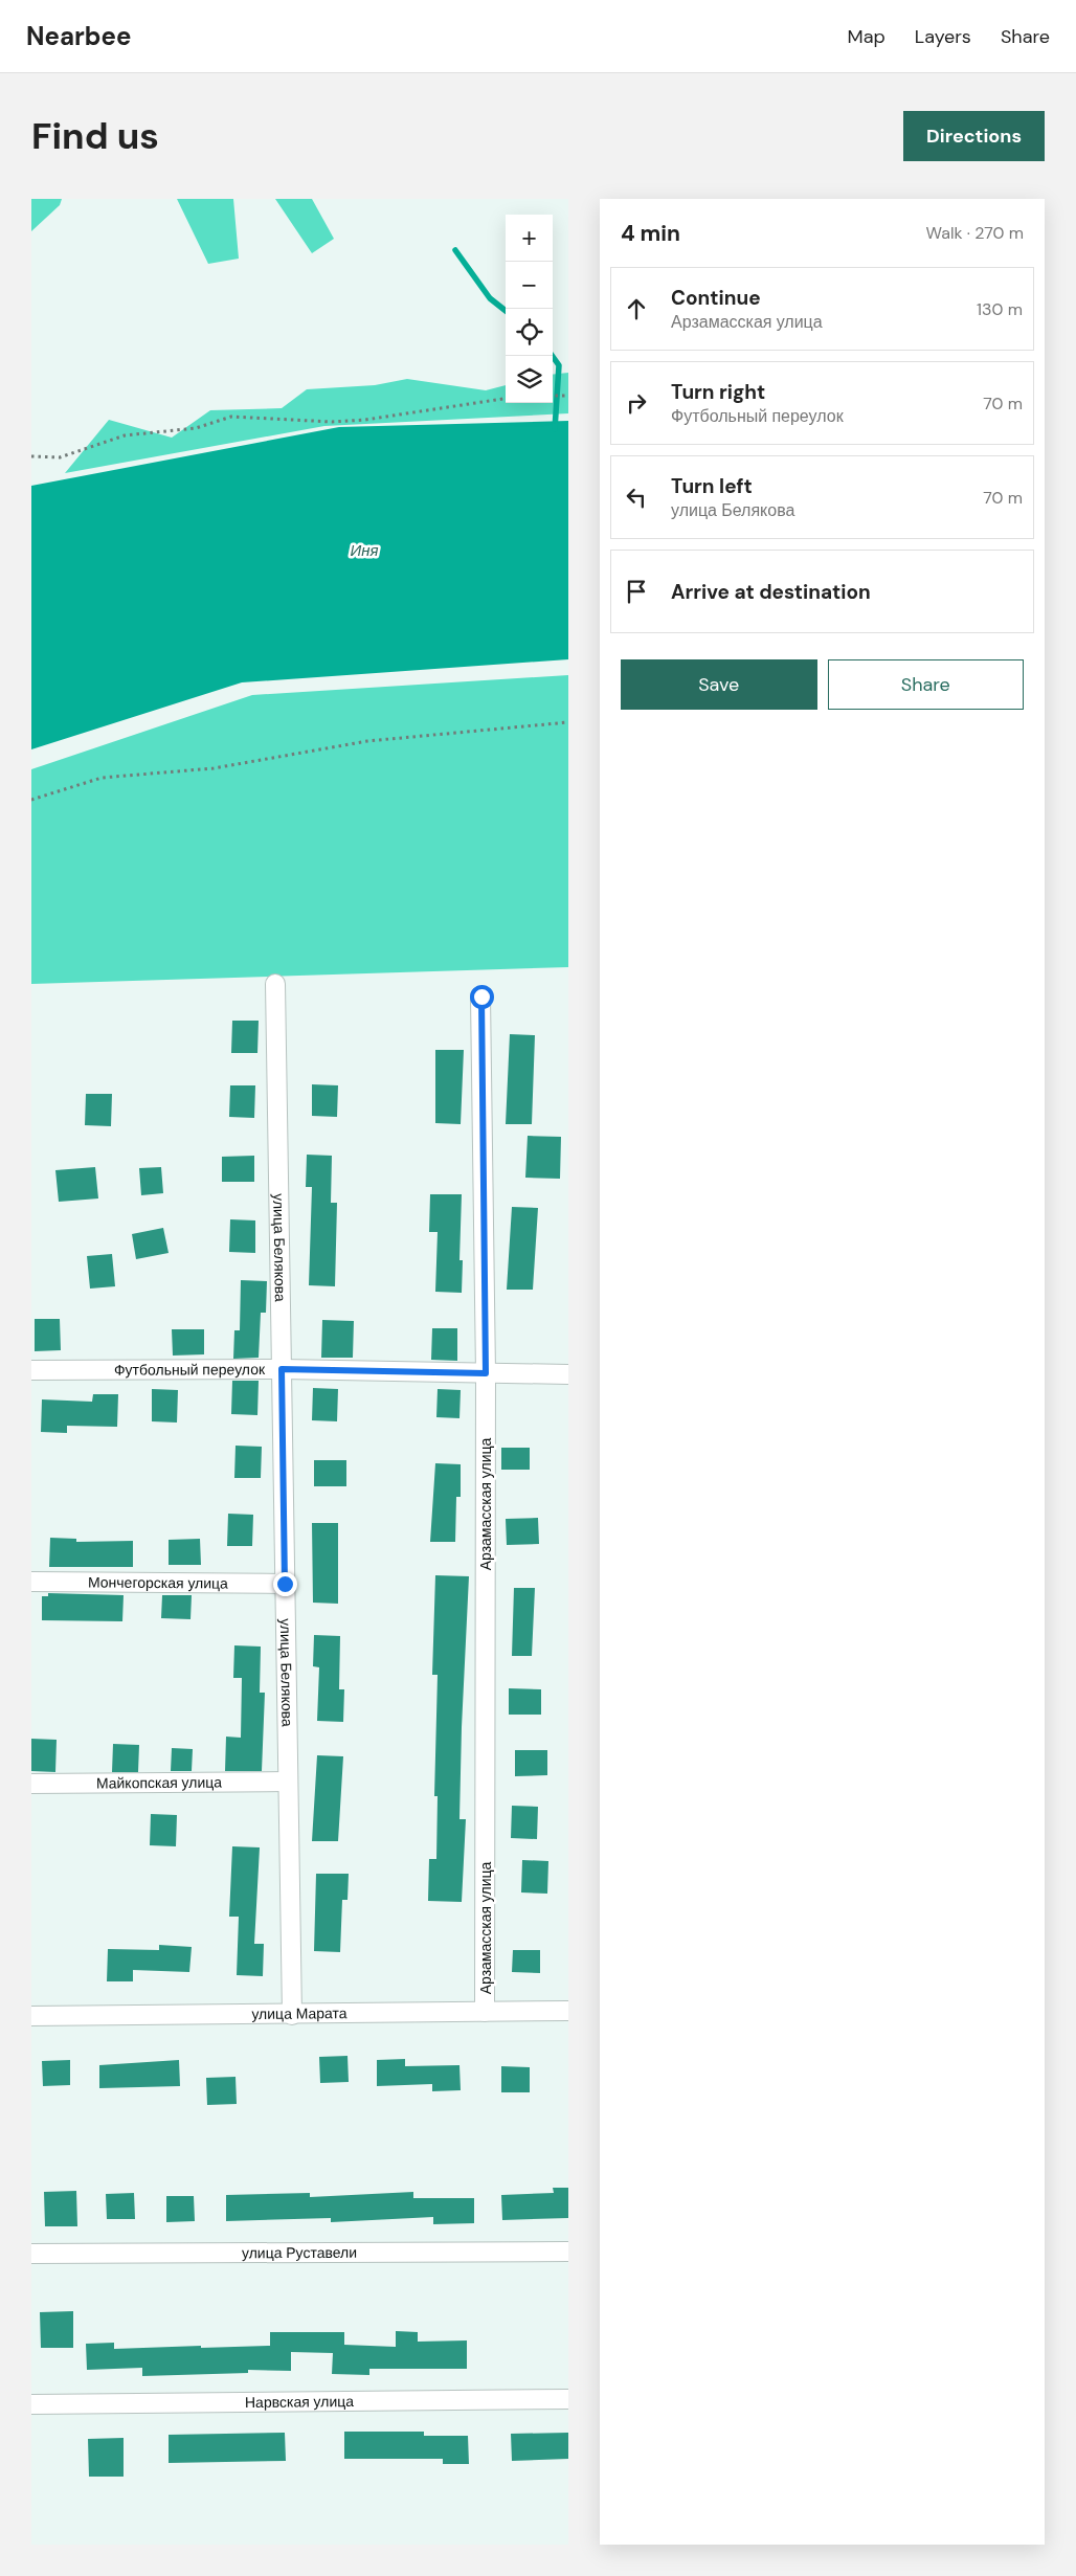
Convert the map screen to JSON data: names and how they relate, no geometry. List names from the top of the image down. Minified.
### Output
{"streets":{"street":["улица Белякова","Футбольный переулок","Арзамасская улица","Мончегорская улица","Майкопская улица","улица Марата","улица Руставели","Нарвская улица"]},"crossings":[["улица Белякова","Футбольный переулок"],["улица Белякова","Мончегорская улица"],["улица Белякова","Майкопская улица"],["улица Белякова","улица Марата"],["Футбольный переулок","Арзамасская улица"],["Арзамасская улица","улица Марата"]],"water":["Иня"],"page":{"header":"Nearbee","nav":["Map","Layers","Share"],"buttons":["Directions",["Save","Share"]],"title":"Find us","heading":["4 min","Walk · 270 m"],"map_buttons":["+","−"],"list":[["Continue","Арзамасская улица","130 m"],["Turn right","Футбольный переулок","70 m"],["Turn left","улица Белякова","70 m"],"Arrive at destination"]}}
